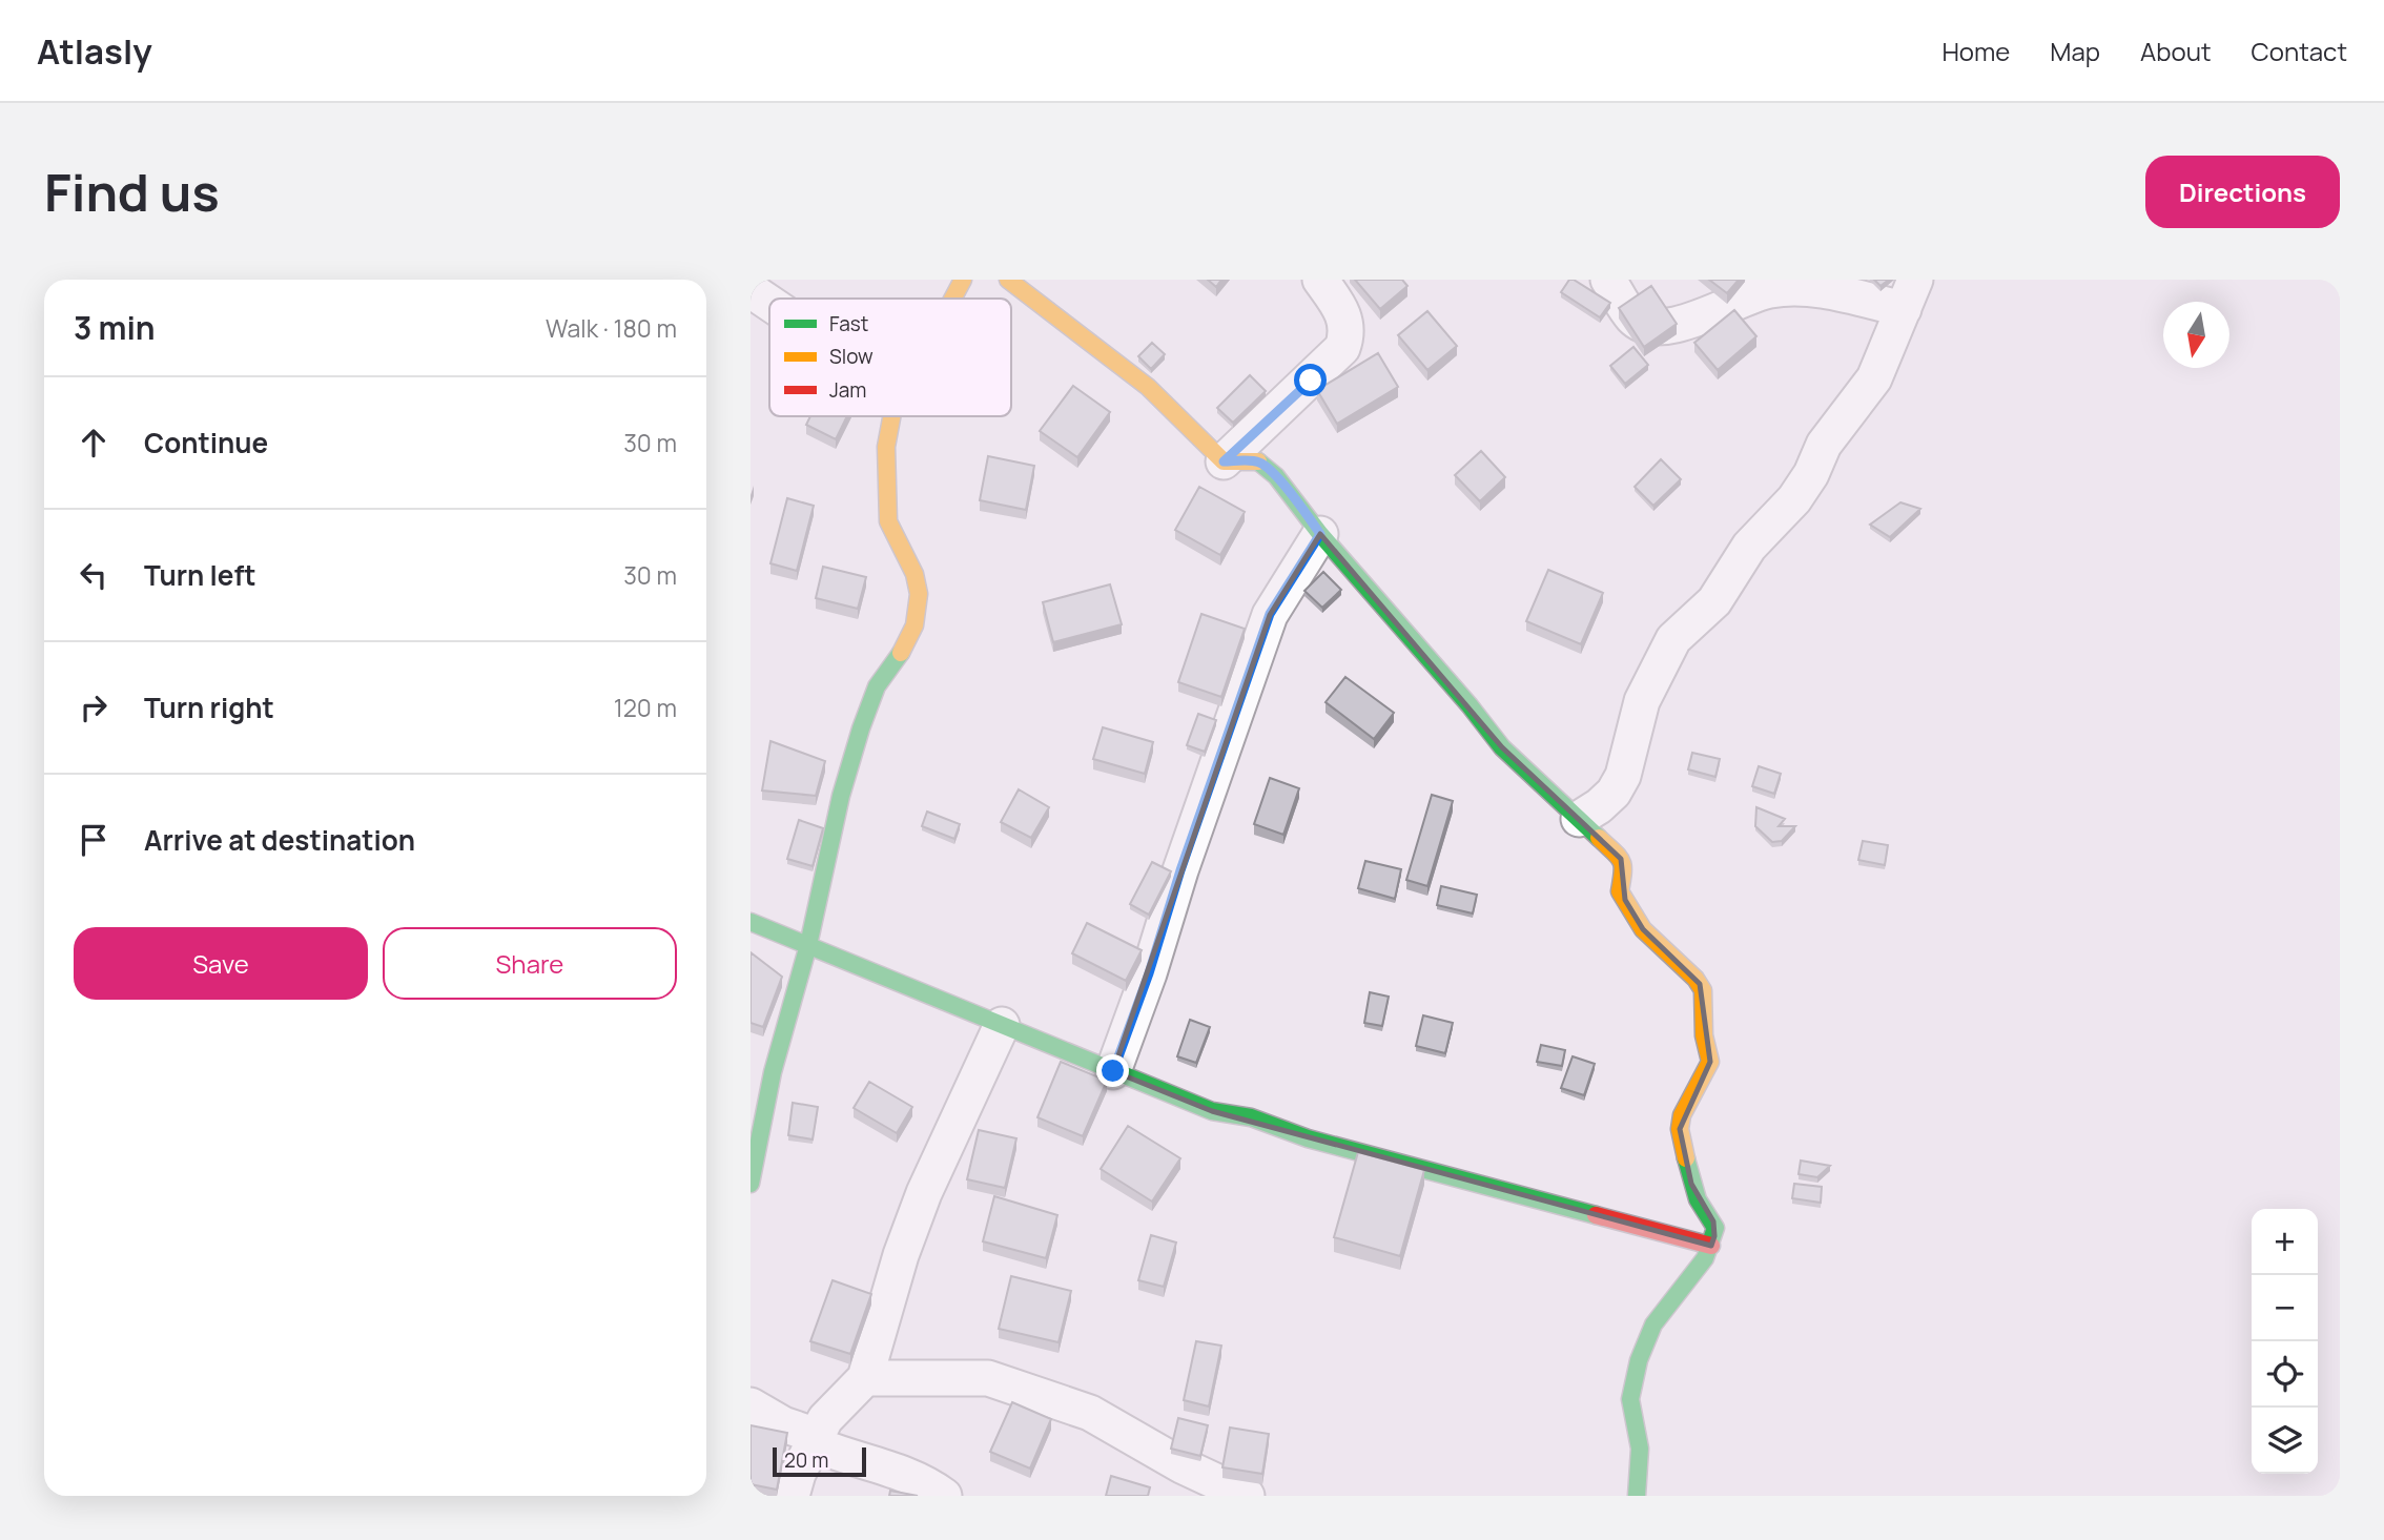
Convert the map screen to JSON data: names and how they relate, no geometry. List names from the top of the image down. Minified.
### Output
{"legend":["Fast","Slow","Jam"],"scale_bar":"20 m","north":"bottom","page":{"header":"Atlasly","nav":["Home","Map","About","Contact"],"buttons":["Directions",["Save","Share"]],"title":"Find us","heading":["3 min","Walk · 180 m"],"list":[["Continue","30 m"],["Turn left","30 m"],["Turn right","120 m"],"Arrive at destination"],"map_buttons":["+","−"],"scale":"20 m"}}
